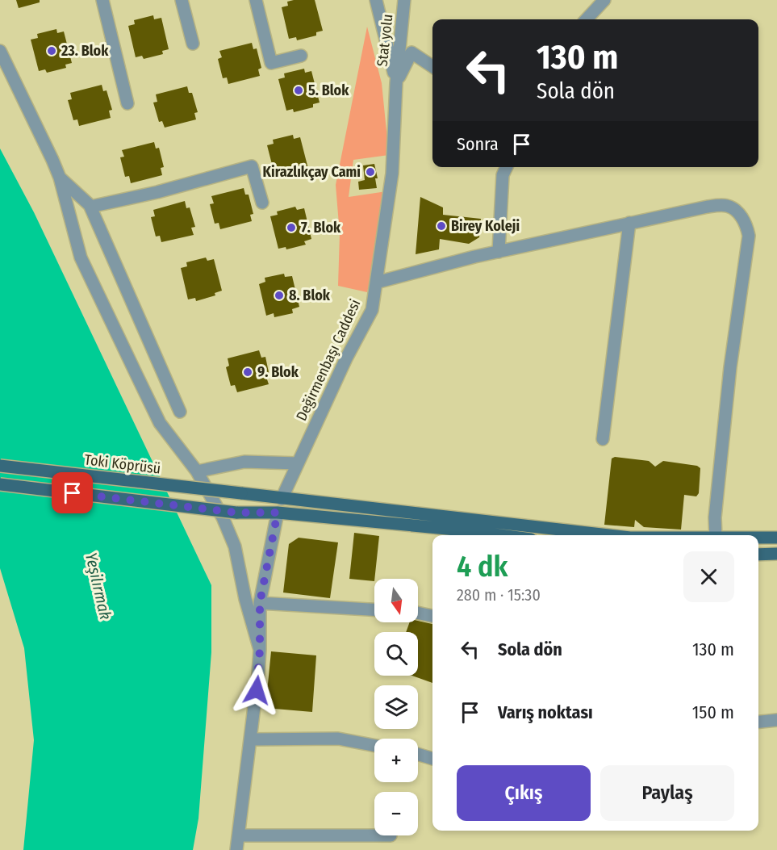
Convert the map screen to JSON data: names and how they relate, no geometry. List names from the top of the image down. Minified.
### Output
{"streets":{"main road":["Toki Köprüsü"],"street":["Stat yolu","Değirmenbaşı Caddesi"]},"crossings":[["Stat yolu","Değirmenbaşı Caddesi"],["Değirmenbaşı Caddesi","Toki Köprüsü"]],"water":["Yeşilırmak"],"places":["23. Blok","5. Blok","Kirazlıkçay Cami","Birey Koleji","7. Blok","8. Blok","9. Blok"],"north":"bottom","page":{"turn":["130 m","Sola dön"],"then":"Sonra","heading":["4 dk","280 m · 15:30"],"map_buttons":["+","−"],"list":[{"name":"Sola dön","value":"130 m"},{"name":"Varış noktası","value":"150 m"}],"buttons":["Çıkış","Paylaş"]}}
